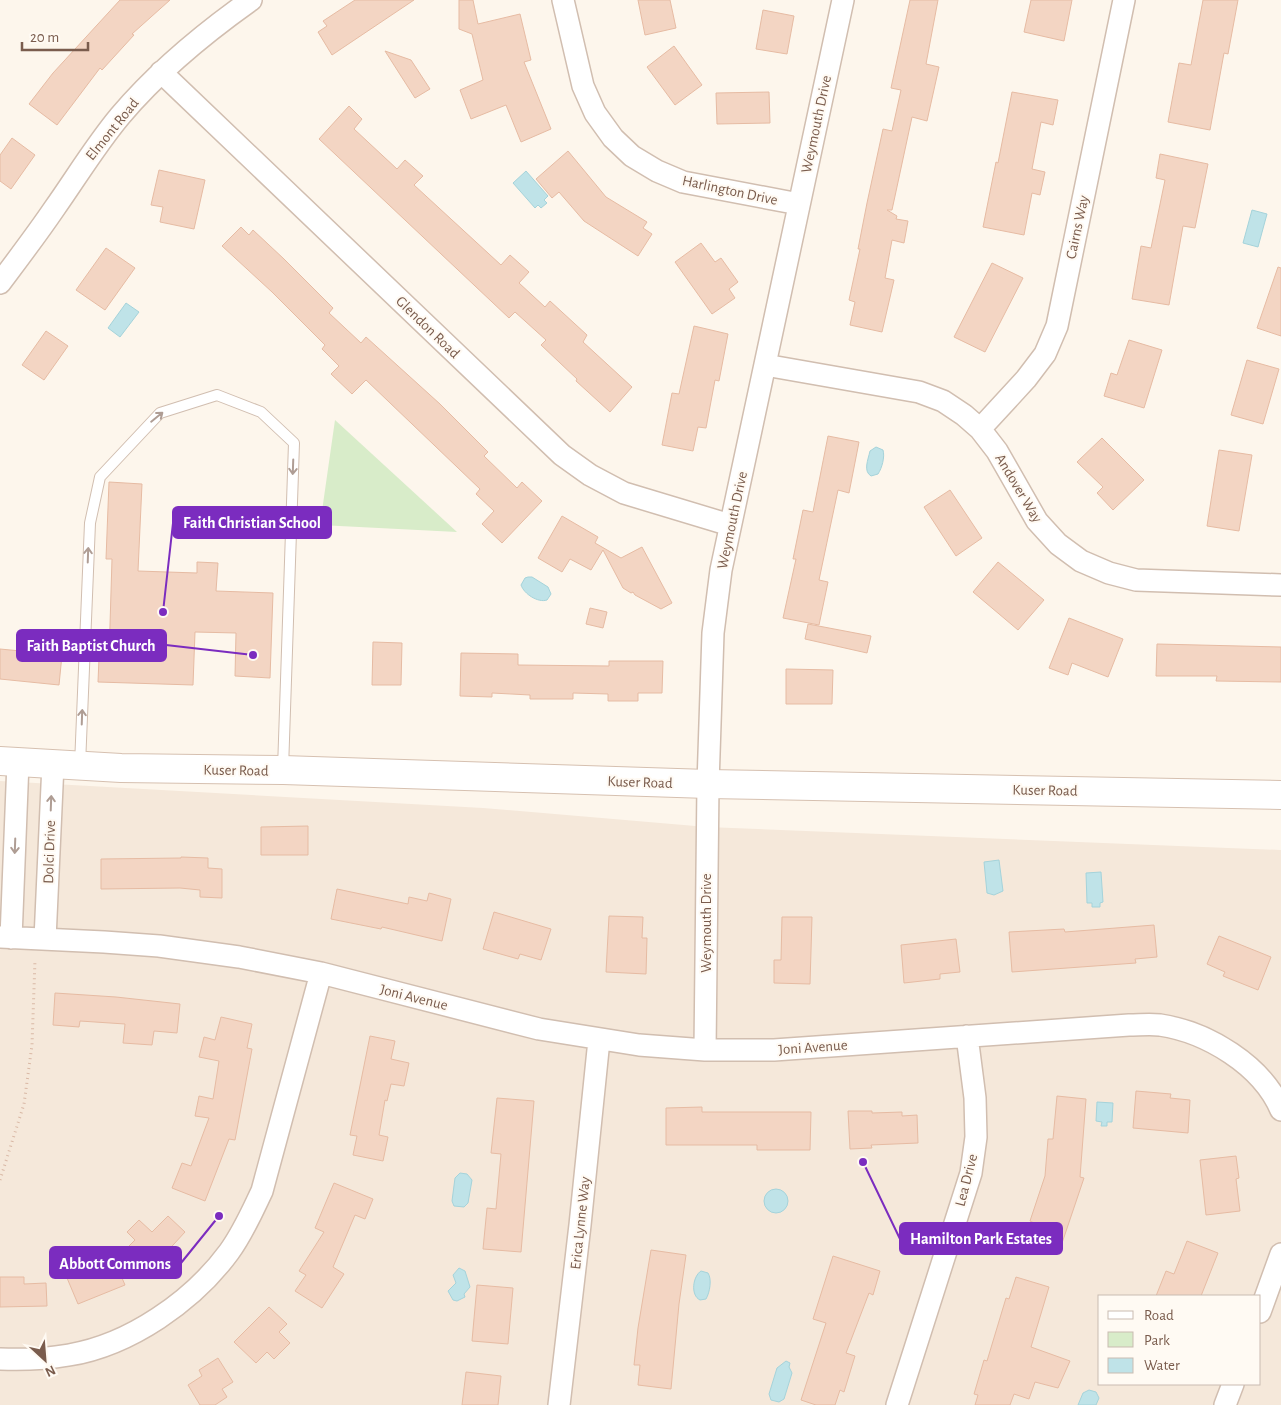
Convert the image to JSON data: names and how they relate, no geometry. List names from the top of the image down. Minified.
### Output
{"streets":{"street":["Weymouth Drive","Elmont Road","Harlington Drive","Cairns Way","Glendon Road","Andover Way","Kuser Road","Dolci Drive","Joni Avenue","Lea Drive","Erica Lynne Way"]},"crossings":[["Weymouth Drive","Harlington Drive"],["Weymouth Drive","Glendon Road"],["Weymouth Drive","Andover Way"],["Weymouth Drive","Kuser Road"],["Weymouth Drive","Joni Avenue"],["Elmont Road","Glendon Road"],["Cairns Way","Andover Way"],["Kuser Road","Dolci Drive"],["Dolci Drive","Joni Avenue"],["Joni Avenue","Lea Drive"],["Joni Avenue","Erica Lynne Way"]],"places":["Faith Christian School","Faith Baptist Church","Hamilton Park Estates","Abbott Commons"],"legend":["Road","Park","Water"],"scale_bar":"20 m","north":"bottom right"}
